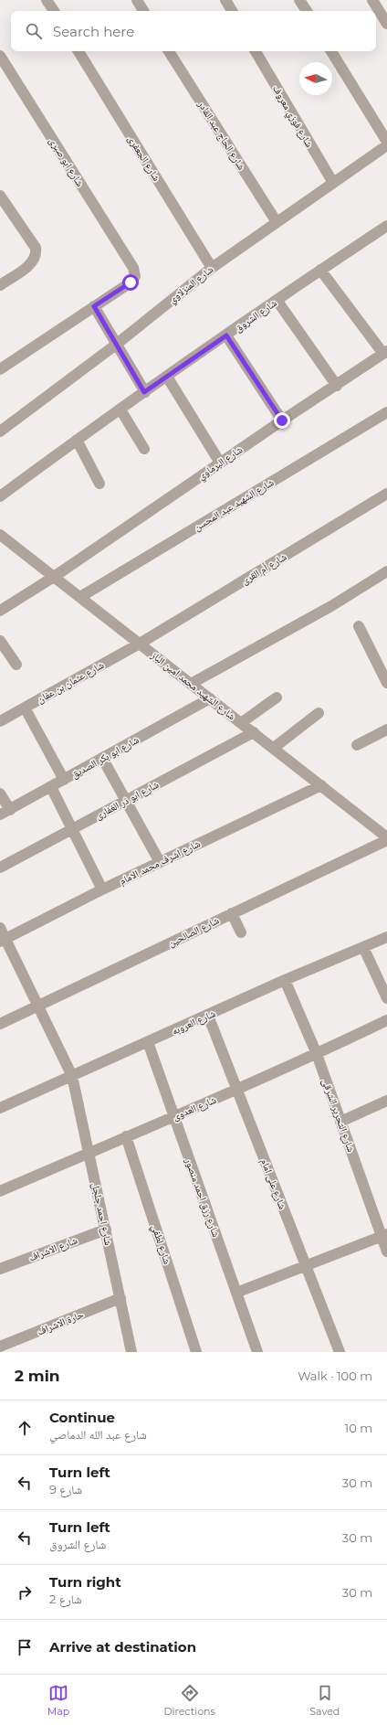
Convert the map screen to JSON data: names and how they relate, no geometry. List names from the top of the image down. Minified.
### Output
{"streets":{"street":["شارع فوزي معروف","شارع الحاج عبد القادر","شارع الجعفرى","شارع ابو صبرى","شارع المنزلاوي","شارع الشروق","شارع البرماوي","شارع الشهيد عبد المحسن","شارع أم القرى","شارع عثمان بن عفان","شارع الشهيد محمد امين الباز","شارع ابو بكر الصديق","شارع ابو ذر الغفارى","شارع اشرف محمد الامام","شارع الصالحين","شارع العروبه","شارع العدوى","شارع التحرير الشرقى","شارع على امام","شارع رزق احمد منصور","شارع احمد جلجل","شارع لطفي","شارع الاشراف","حارة الاشراف"]},"crossings":[["شارع فوزي معروف","شارع المنزلاوي"],["شارع الحاج عبد القادر","شارع المنزلاوي"],["شارع الجعفرى","شارع المنزلاوي"],["شارع البرماوي","شارع الشهيد محمد امين الباز"],["شارع الشهيد عبد المحسن","شارع الشهيد محمد امين الباز"],["شارع أم القرى","شارع عثمان بن عفان"],["شارع أم القرى","شارع الشهيد محمد امين الباز"],["شارع عثمان بن عفان","شارع الشهيد محمد امين الباز"],["شارع الشهيد محمد امين الباز","شارع ابو بكر الصديق"],["شارع الشهيد محمد امين الباز","شارع ابو ذر الغفارى"],["شارع الشهيد محمد امين الباز","شارع اشرف محمد الامام"],["شارع اشرف محمد الامام","شارع احمد جلجل"],["شارع الصالحين","شارع احمد جلجل"],["شارع العروبه","شارع التحرير الشرقى"],["شارع العروبه","شارع على امام"],["شارع العروبه","شارع رزق احمد منصور"],["شارع العروبه","شارع احمد جلجل"],["شارع العدوى","شارع التحرير الشرقى"],["شارع العدوى","شارع على امام"],["شارع العدوى","شارع رزق احمد منصور"],["شارع العدوى","شارع احمد جلجل"],["شارع العدوى","شارع لطفي"],["شارع احمد جلجل","شارع الاشراف"],["شارع احمد جلجل","حارة الاشراف"]],"north":"left","page":{"search":"Search here","heading":["2 min","Walk · 100 m"],"list":[["Continue","شارع عبد الله الدماصي","10 m"],["Turn left","شارع 9","30 m"],["Turn left","شارع الشروق","30 m"],["Turn right","شارع 2","30 m"],"Arrive at destination"],"nav":["Map","Directions","Saved"]}}
